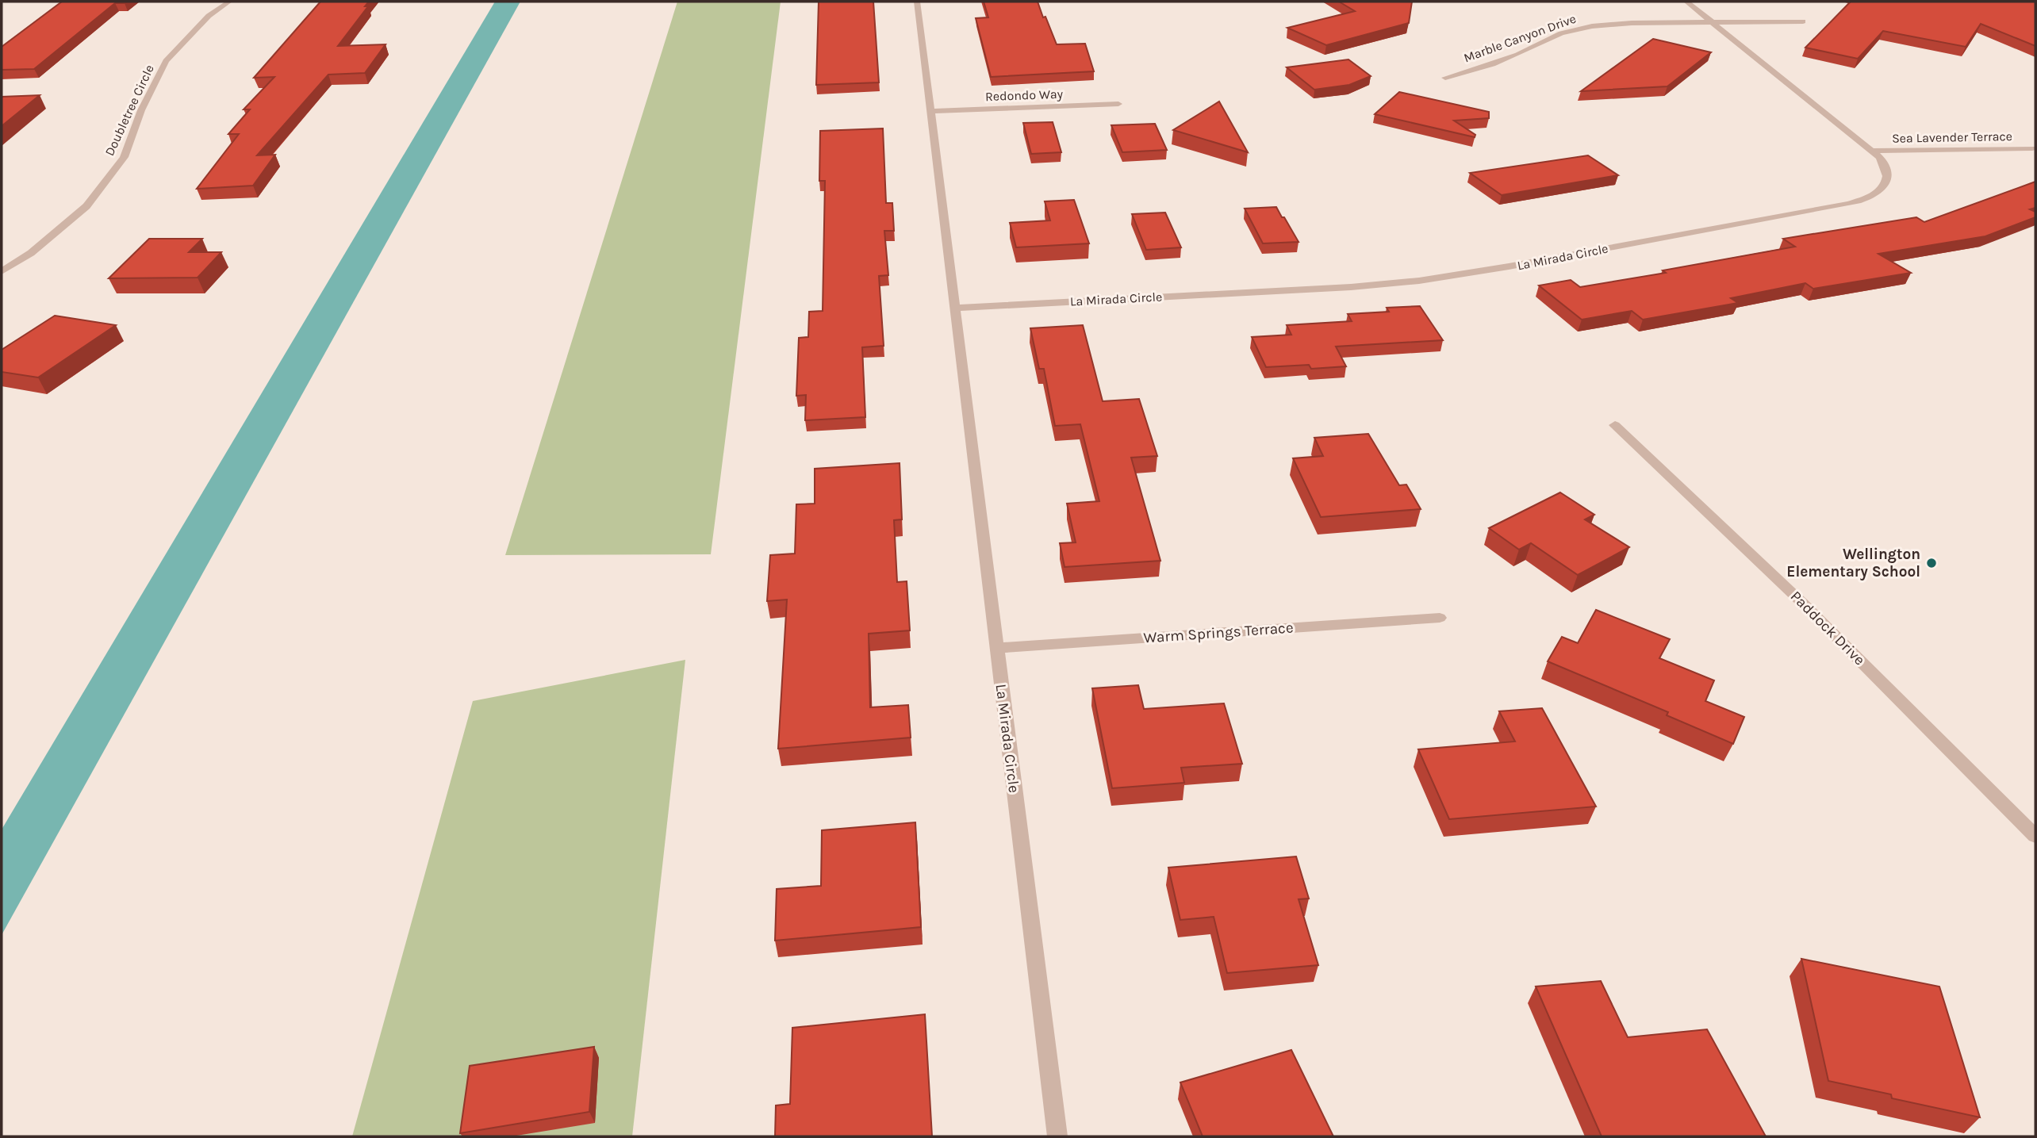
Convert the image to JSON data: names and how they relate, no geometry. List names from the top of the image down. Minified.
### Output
{"streets":{"street":["Marble Canyon Drive","Redondo Way","Doubletree Circle","Sea Lavender Terrace","La Mirada Circle","Paddock Drive","Warm Springs Terrace"]},"crossings":[["Marble Canyon Drive","La Mirada Circle"],["Redondo Way","La Mirada Circle"],["Sea Lavender Terrace","La Mirada Circle"],["La Mirada Circle","Warm Springs Terrace"]],"places":["Wellington Elementary School"]}
